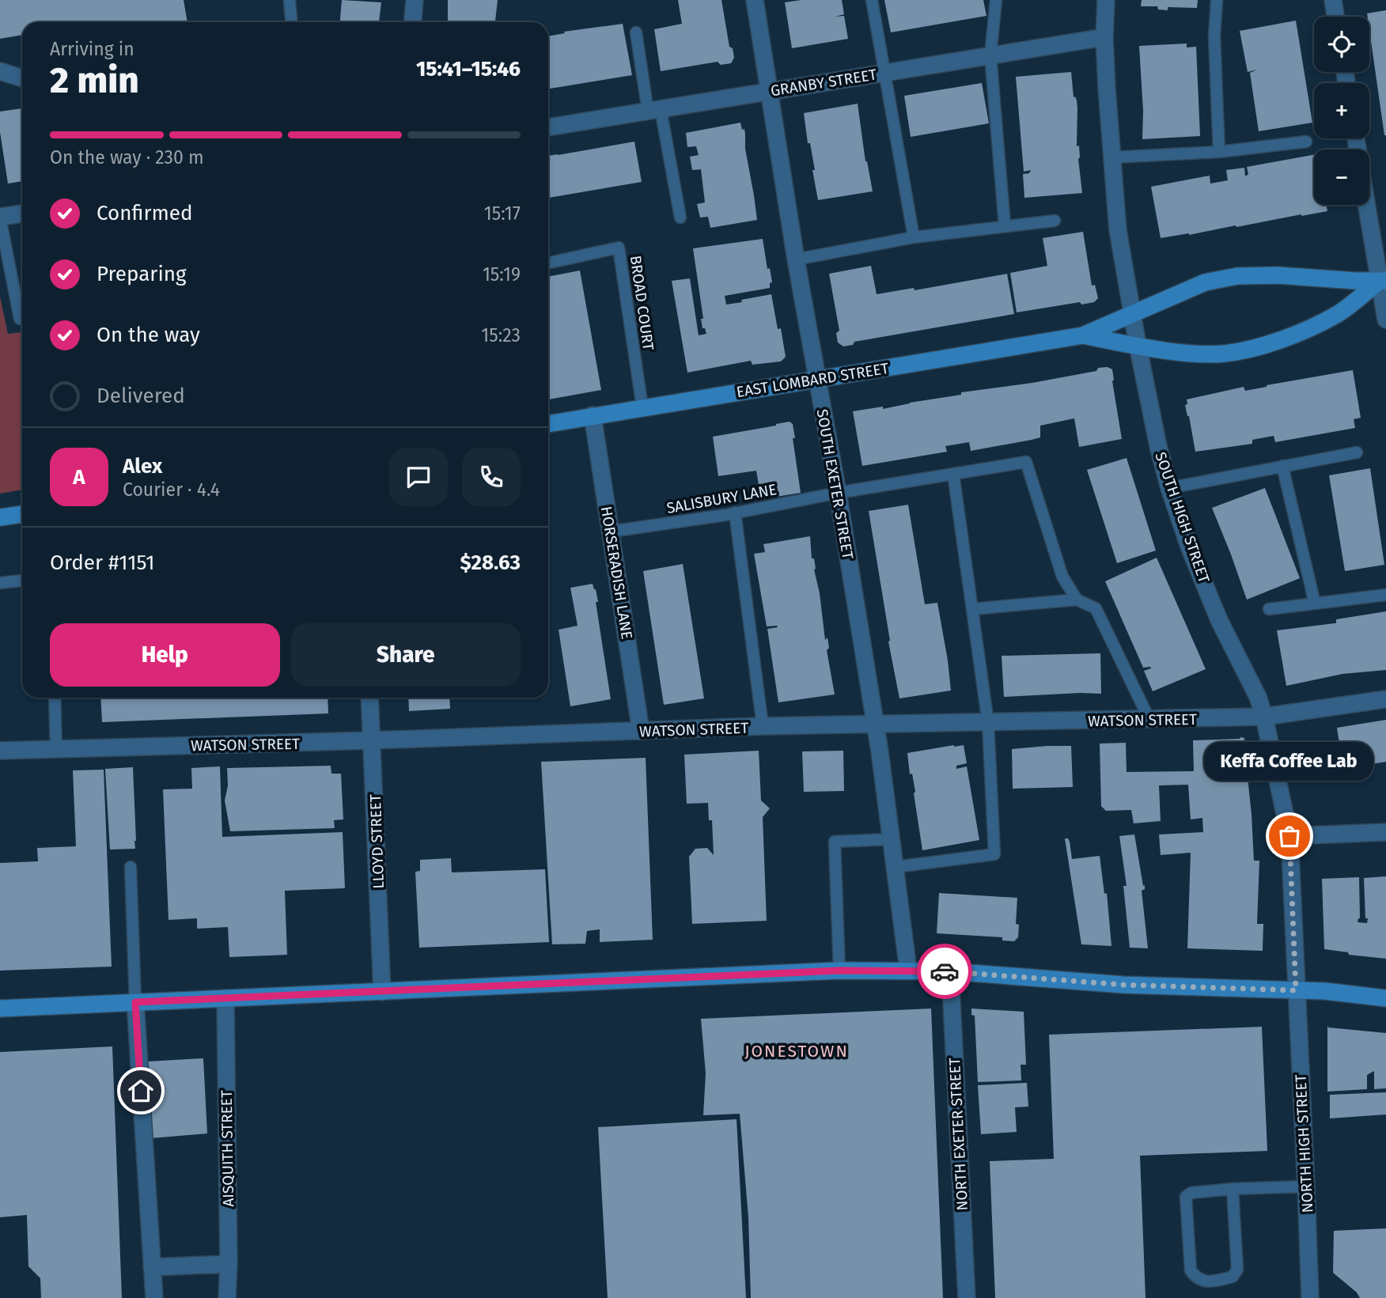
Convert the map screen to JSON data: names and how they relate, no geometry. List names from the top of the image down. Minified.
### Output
{"streets":{"main road":["EAST LOMBARD STREET"],"street":["GRANBY STREET","SOUTH EXETER STREET","SOUTH HIGH STREET","HORSERADISH LANE","WATSON STREET","LLOYD STREET","NORTH EXETER STREET","NORTH HIGH STREET","AISQUITH STREET"],"lane":["BROAD COURT","SALISBURY LANE"]},"crossings":[["GRANBY STREET","SOUTH EXETER STREET"],["GRANBY STREET","SOUTH HIGH STREET"],["BROAD COURT","EAST LOMBARD STREET"],["EAST LOMBARD STREET","SOUTH EXETER STREET"],["EAST LOMBARD STREET","SOUTH HIGH STREET"],["EAST LOMBARD STREET","HORSERADISH LANE"],["SOUTH EXETER STREET","SALISBURY LANE"],["SOUTH EXETER STREET","WATSON STREET"],["SALISBURY LANE","HORSERADISH LANE"],["SOUTH HIGH STREET","WATSON STREET"],["SOUTH HIGH STREET","NORTH HIGH STREET"],["HORSERADISH LANE","WATSON STREET"],["WATSON STREET","LLOYD STREET"]],"districts":["JONESTOWN"],"places":["Keffa Coffee Lab"],"page":{"map_buttons":["+","−"],"heading":["2 min","Arriving in","15:41–15:46"],"panel":["Alex","Courier · 4.4","Order #1151","$28.63"],"bar":"On the way · 230 m","list":[["Confirmed","15:17"],["Preparing","15:19"],["On the way","15:23"],"Delivered"],"round":"A","buttons":["Help","Share"],"bubble":"Keffa Coffee Lab"}}
